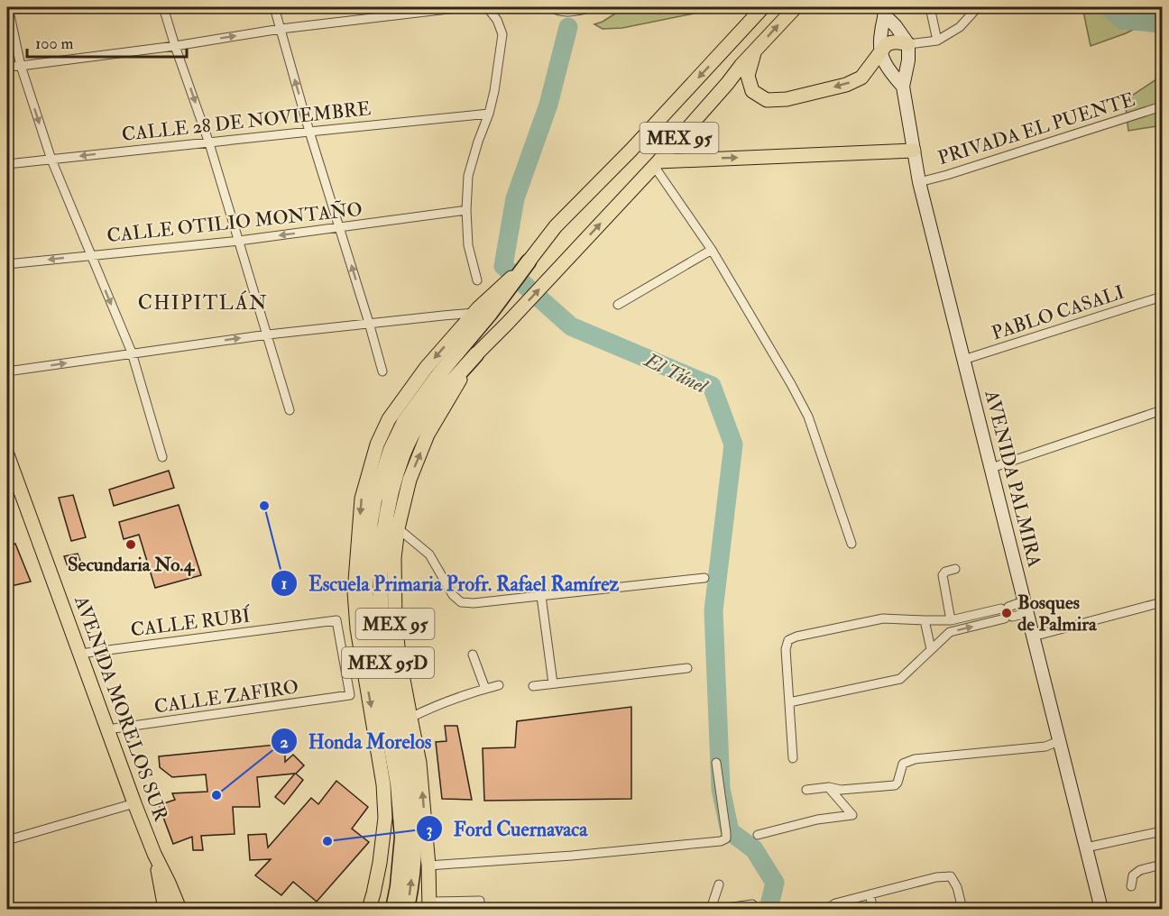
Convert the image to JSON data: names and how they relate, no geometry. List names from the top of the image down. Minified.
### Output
{"streets":{"highway":["MEX 95D"],"main road":["MEX 95","AVENIDA PALMIRA","AVENIDA MORELOS SUR"],"street":["CALLE 28 DE NOVIEMBRE","PRIVADA EL PUENTE","CALLE OTILIO MONTAÑO","PABLO CASALI","CALLE RUBÍ","CALLE ZAFIRO"]},"crossings":[["PRIVADA EL PUENTE","AVENIDA PALMIRA"],["MEX 95","MEX 95D"],["PABLO CASALI","AVENIDA PALMIRA"],["CALLE RUBÍ","CALLE ZAFIRO"],["CALLE RUBÍ","AVENIDA MORELOS SUR"],["CALLE ZAFIRO","AVENIDA MORELOS SUR"]],"one_way":["CALLE OTILIO MONTAÑO"],"districts":["CHIPITLÁN"],"water":["El Túnel"],"places":["Escuela Primaria Profr. Rafael Ramírez","Secundaria No.4","Bosques de Palmira","Honda Morelos","Ford Cuernavaca"],"scale_bar":"100 m"}
